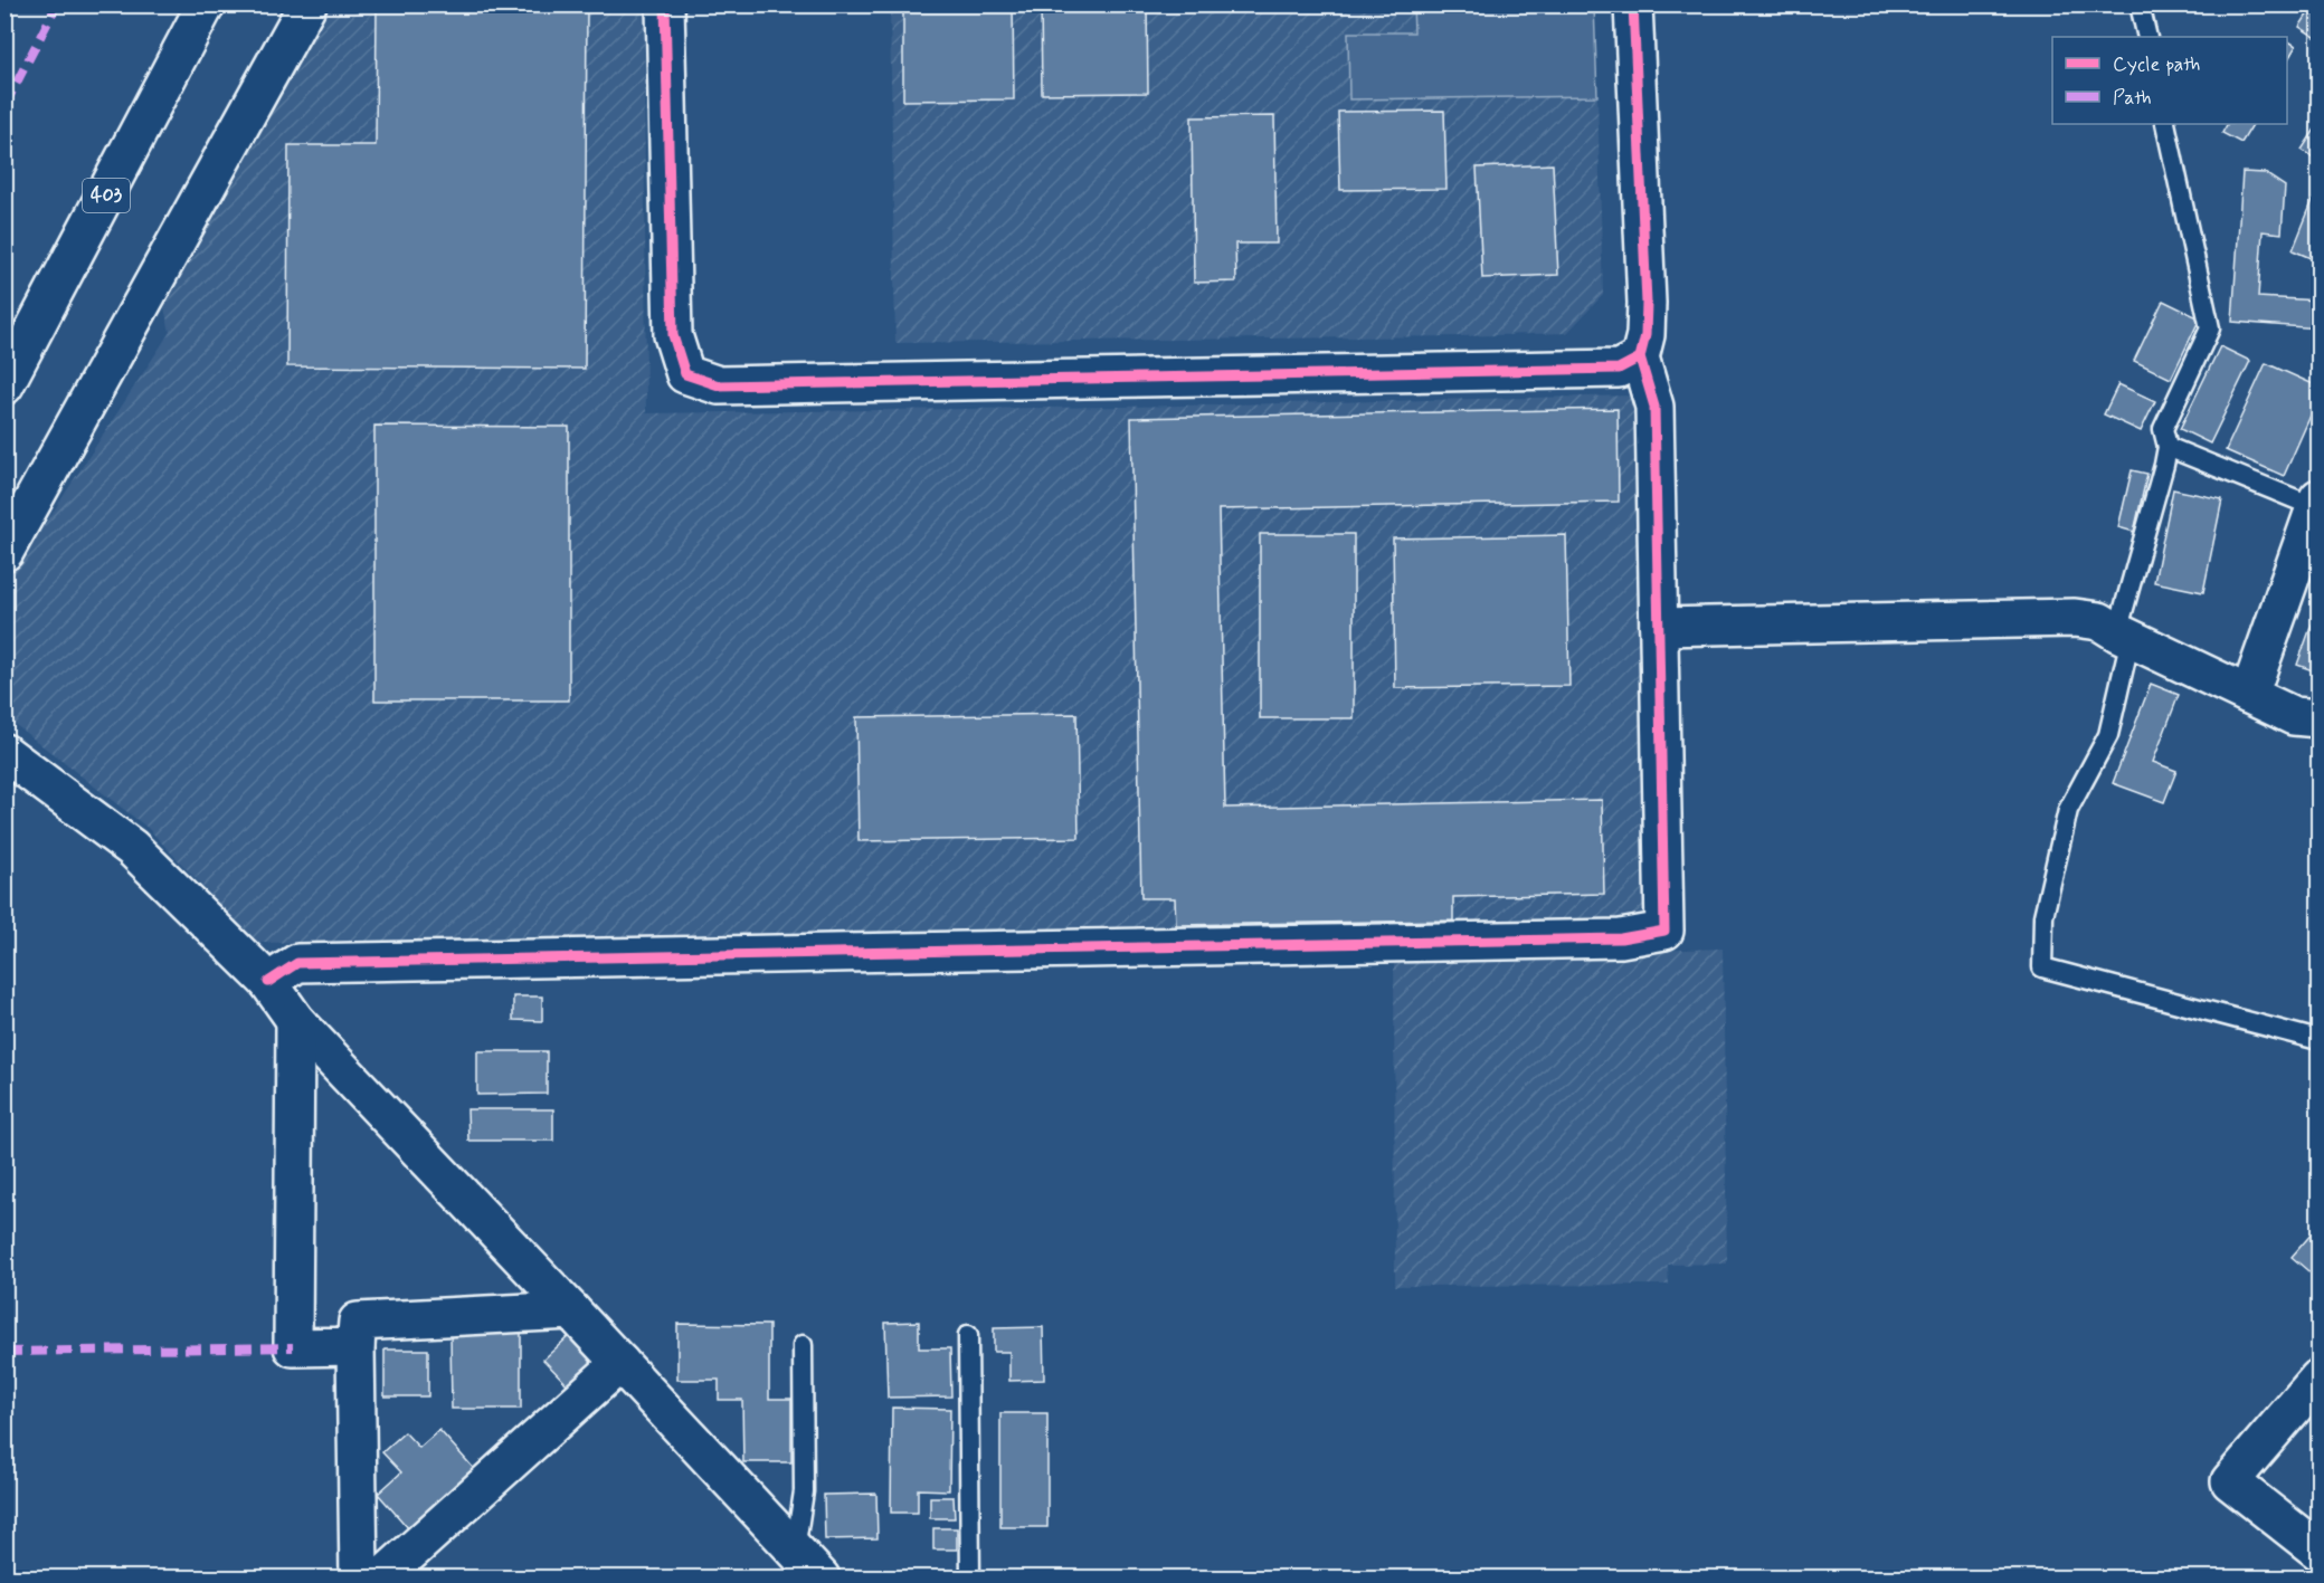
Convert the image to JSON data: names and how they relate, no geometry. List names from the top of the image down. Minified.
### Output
{"streets":{"main road":["403"]},"legend":["Cycle path","Path"]}
